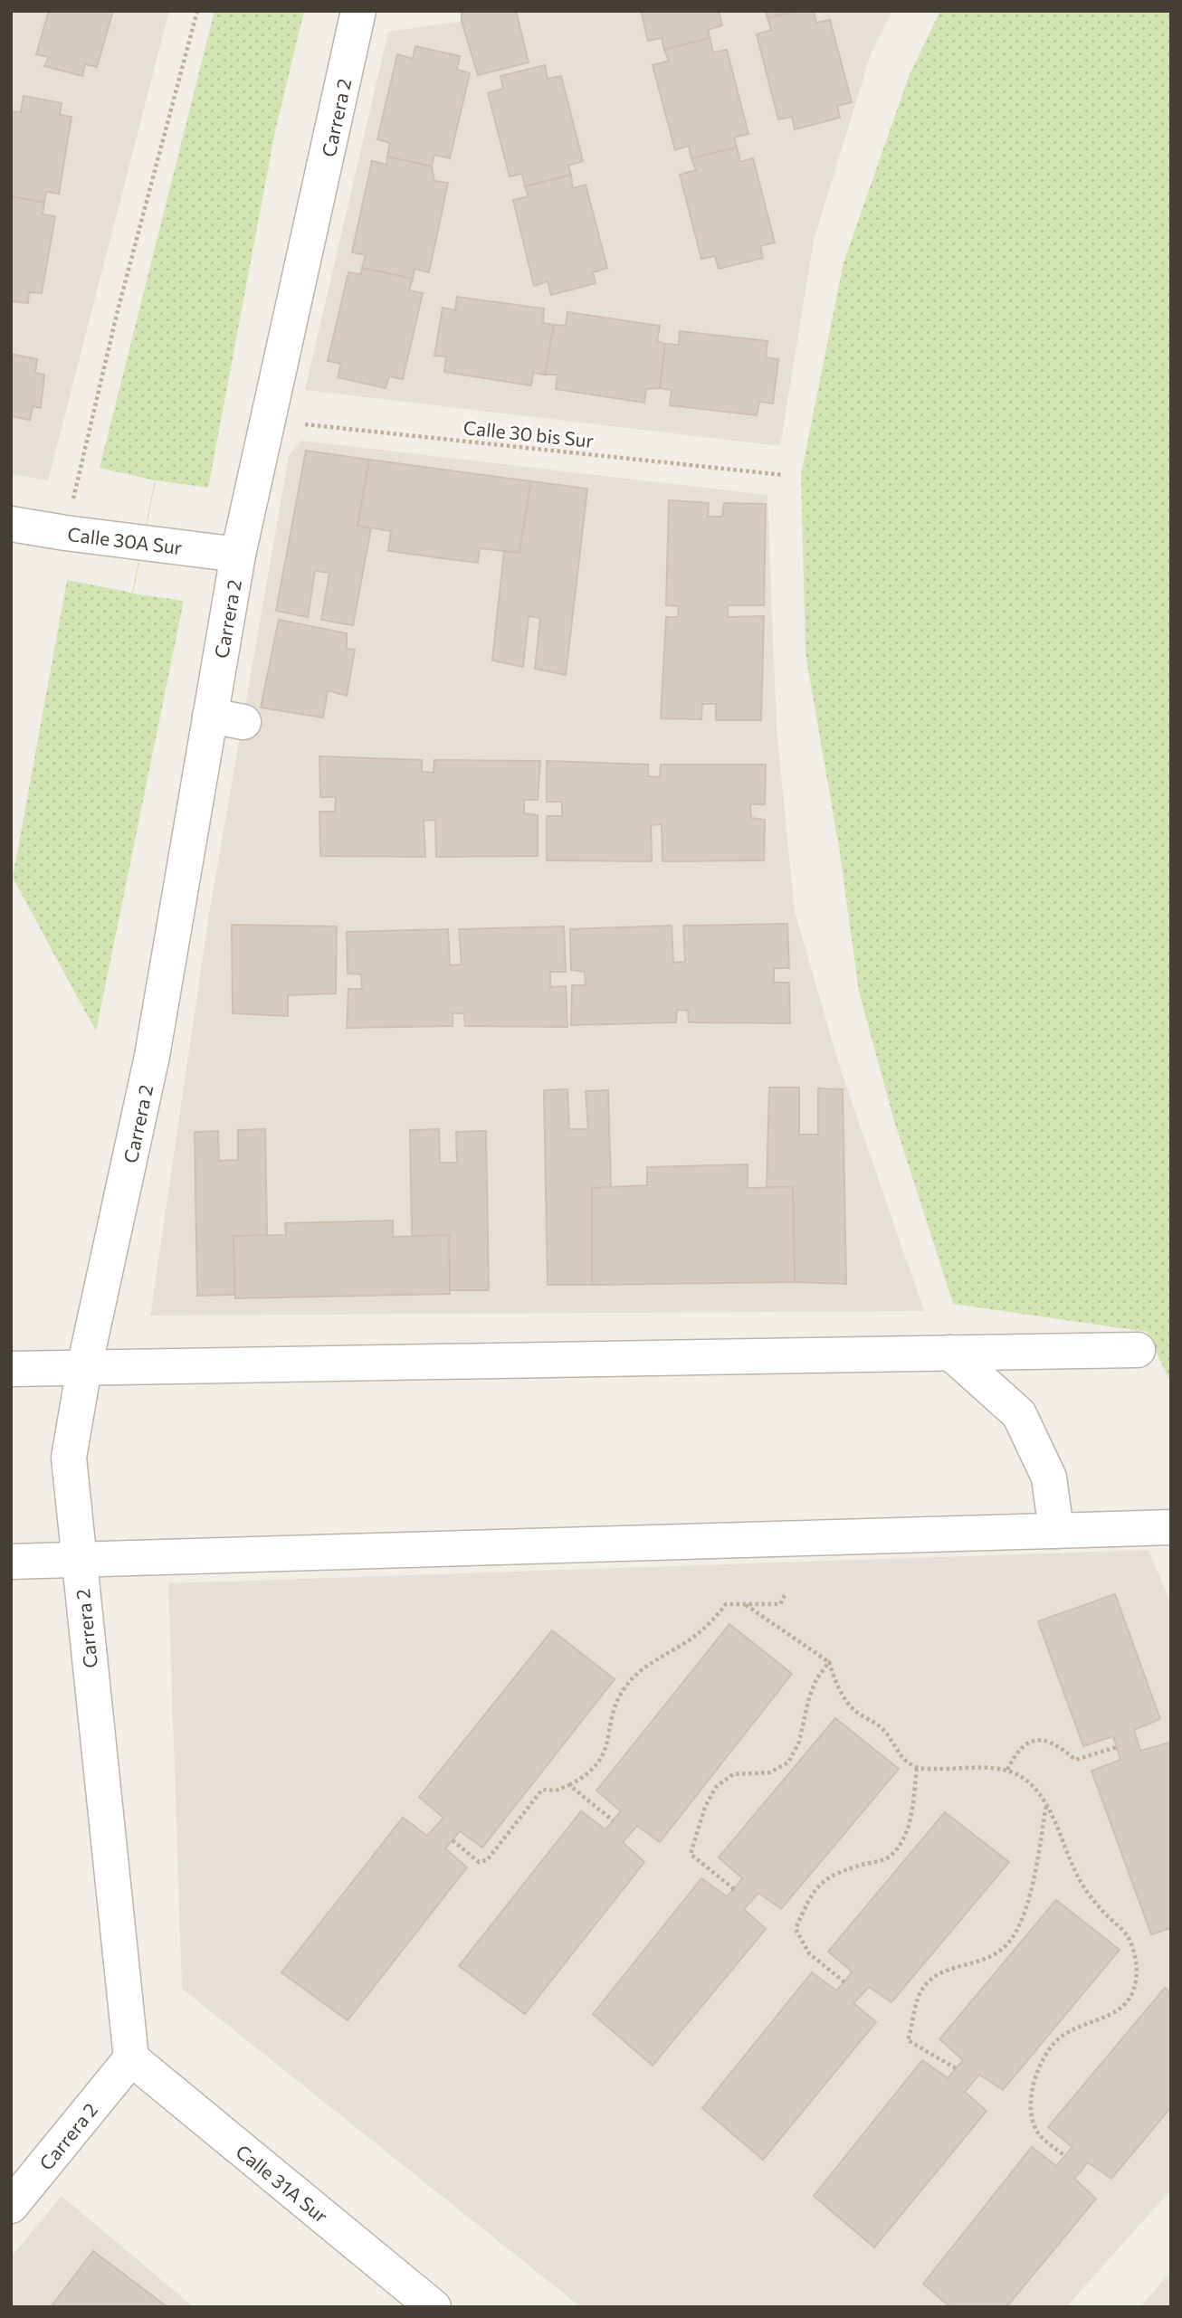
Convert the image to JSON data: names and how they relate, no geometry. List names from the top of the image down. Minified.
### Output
{"streets":{"street":["Carrera 2","Calle 30A Sur","Calle 31A Sur"],"path":["Calle 30 bis Sur"]},"crossings":[["Carrera 2","Calle 30 bis Sur"],["Carrera 2","Calle 30A Sur"],["Carrera 2","Calle 31A Sur"]]}
